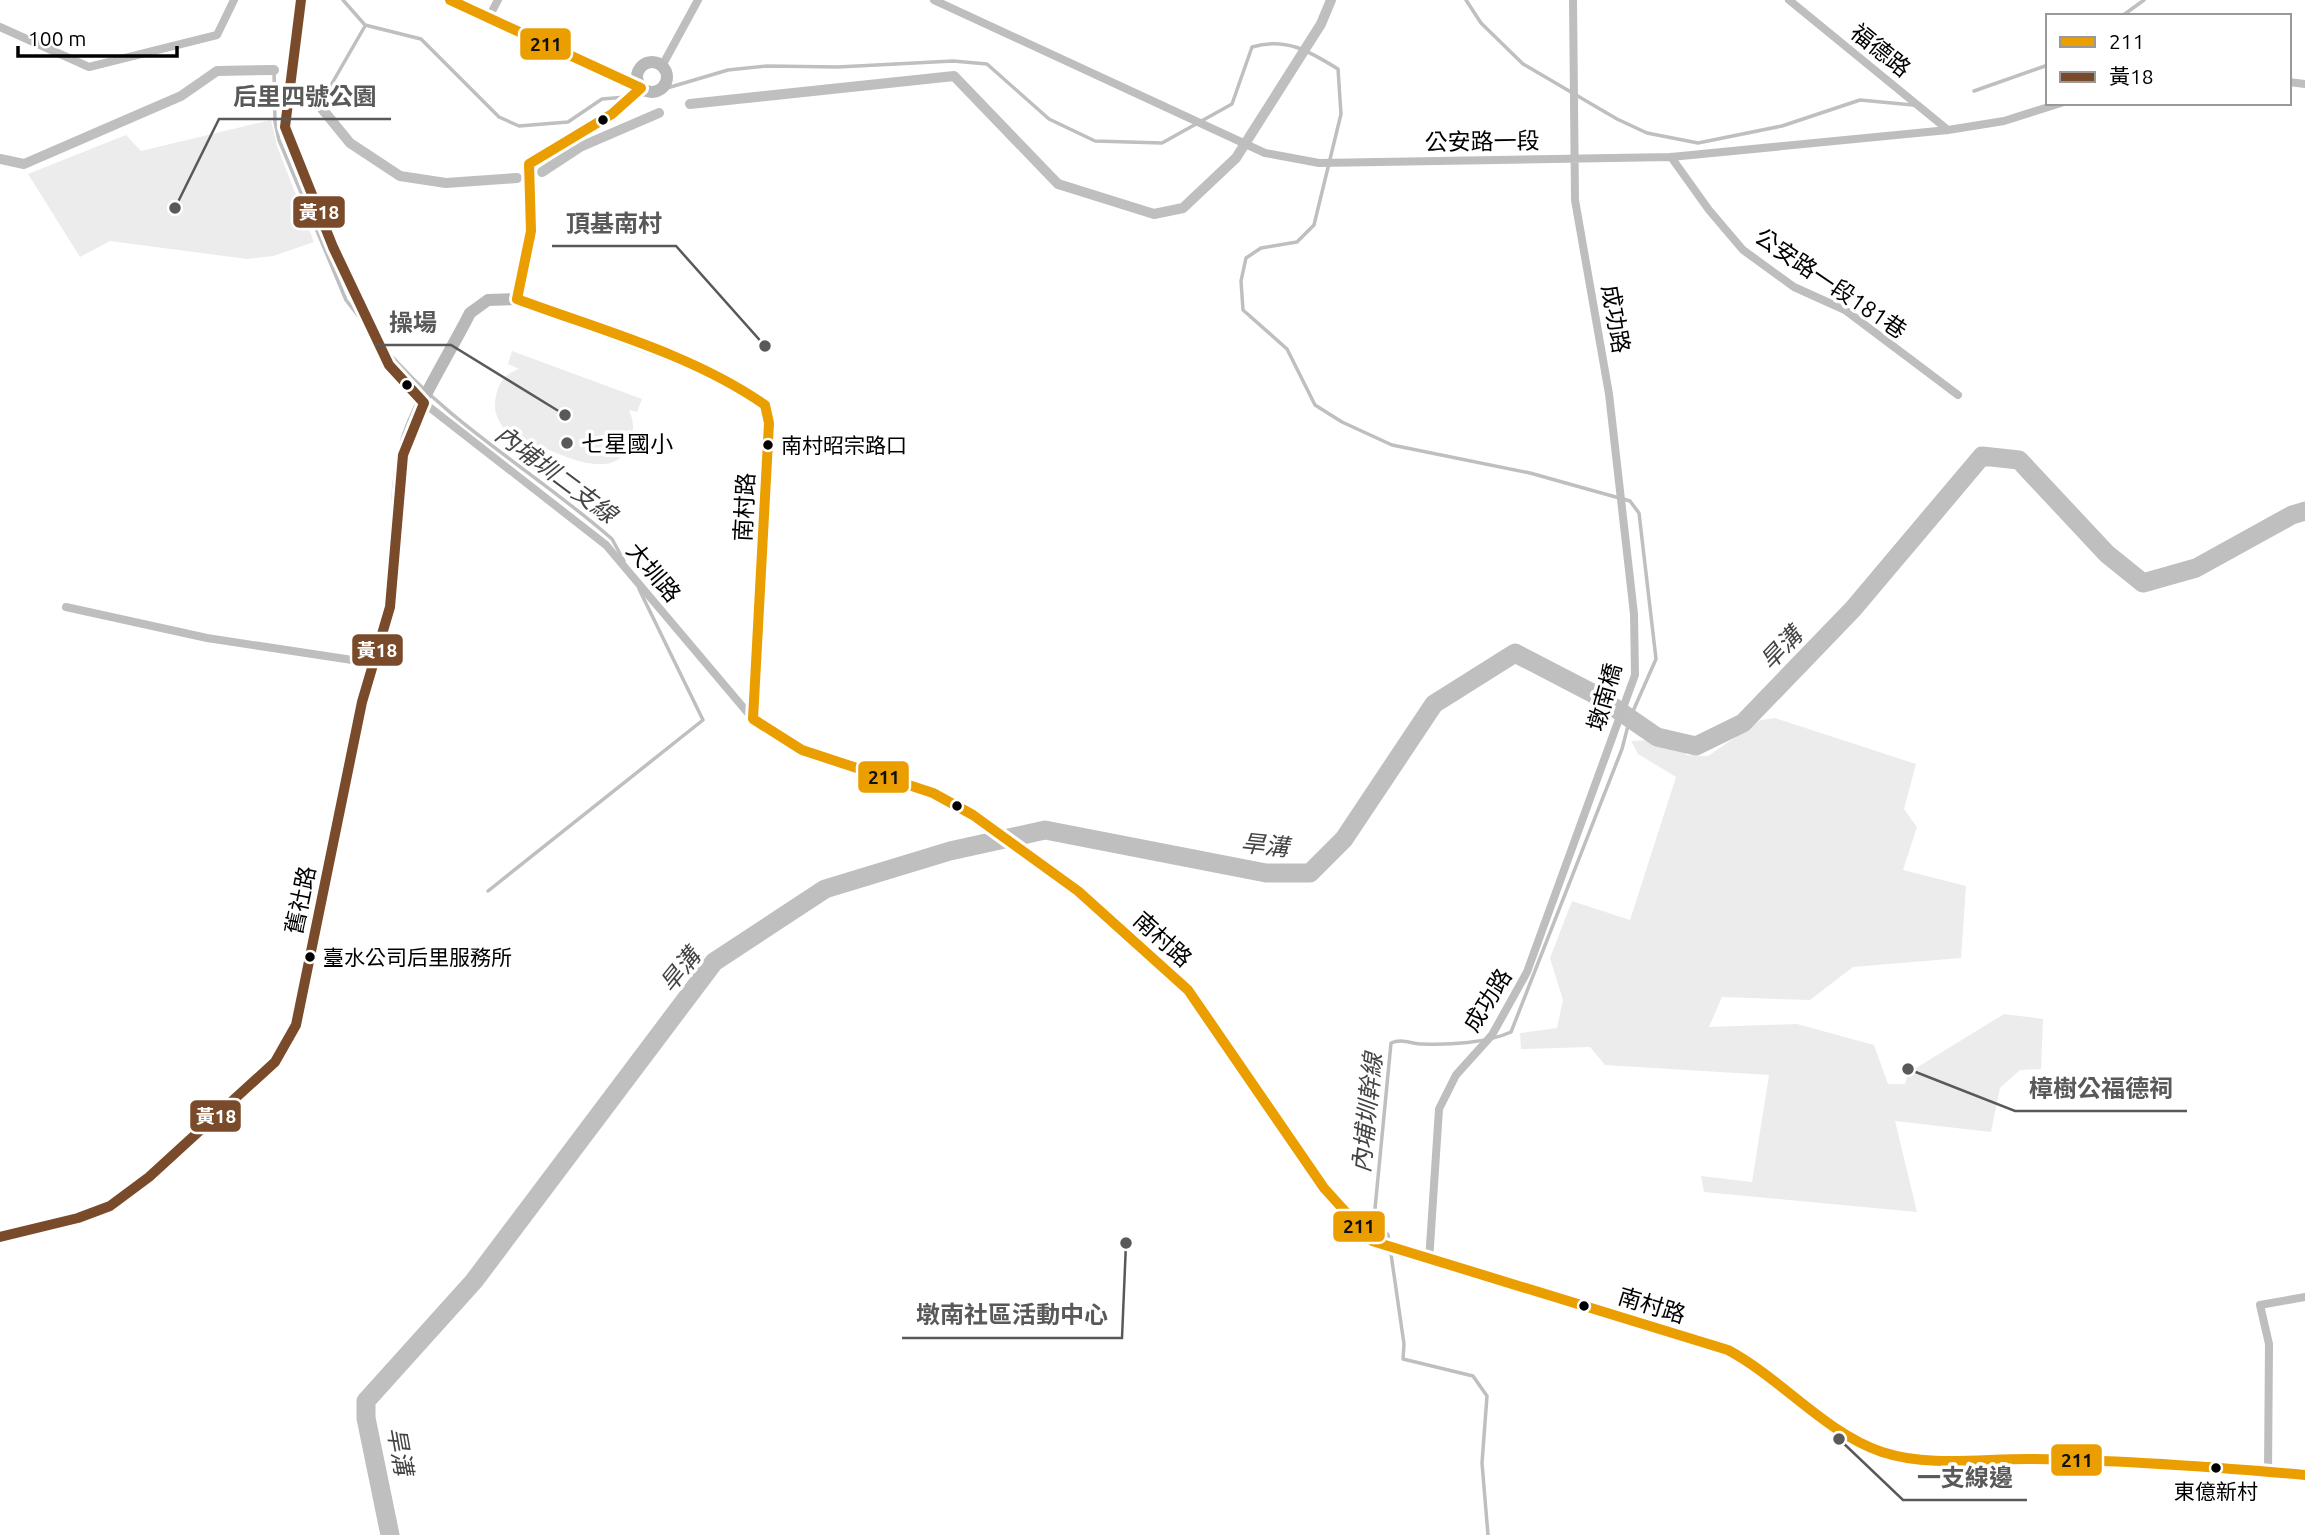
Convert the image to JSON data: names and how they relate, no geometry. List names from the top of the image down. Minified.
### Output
{"streets":{"street":["福德路","公安路一段","公安路一段181巷","成功路","南村路","大圳路","墩南橋","舊社路"]},"crossings":[["福德路","公安路一段"],["公安路一段","公安路一段181巷"],["公安路一段","成功路"],["成功路","南村路"],["成功路","墩南橋"],["南村路","大圳路"],["南村路","舊社路"],["大圳路","舊社路"]],"water":["內埔圳二支線","旱溝","內埔圳幹線"],"places":["后里四號公園","頂基南村","操場","七星國小","南村昭宗路口","臺水公司后里服務所","樟樹公福德祠","墩南社區活動中心","一支線邊","東億新村"],"lines":["transit line 211","transit line 黃18"],"legend":["211","黃18"],"scale_bar":"100 m"}
